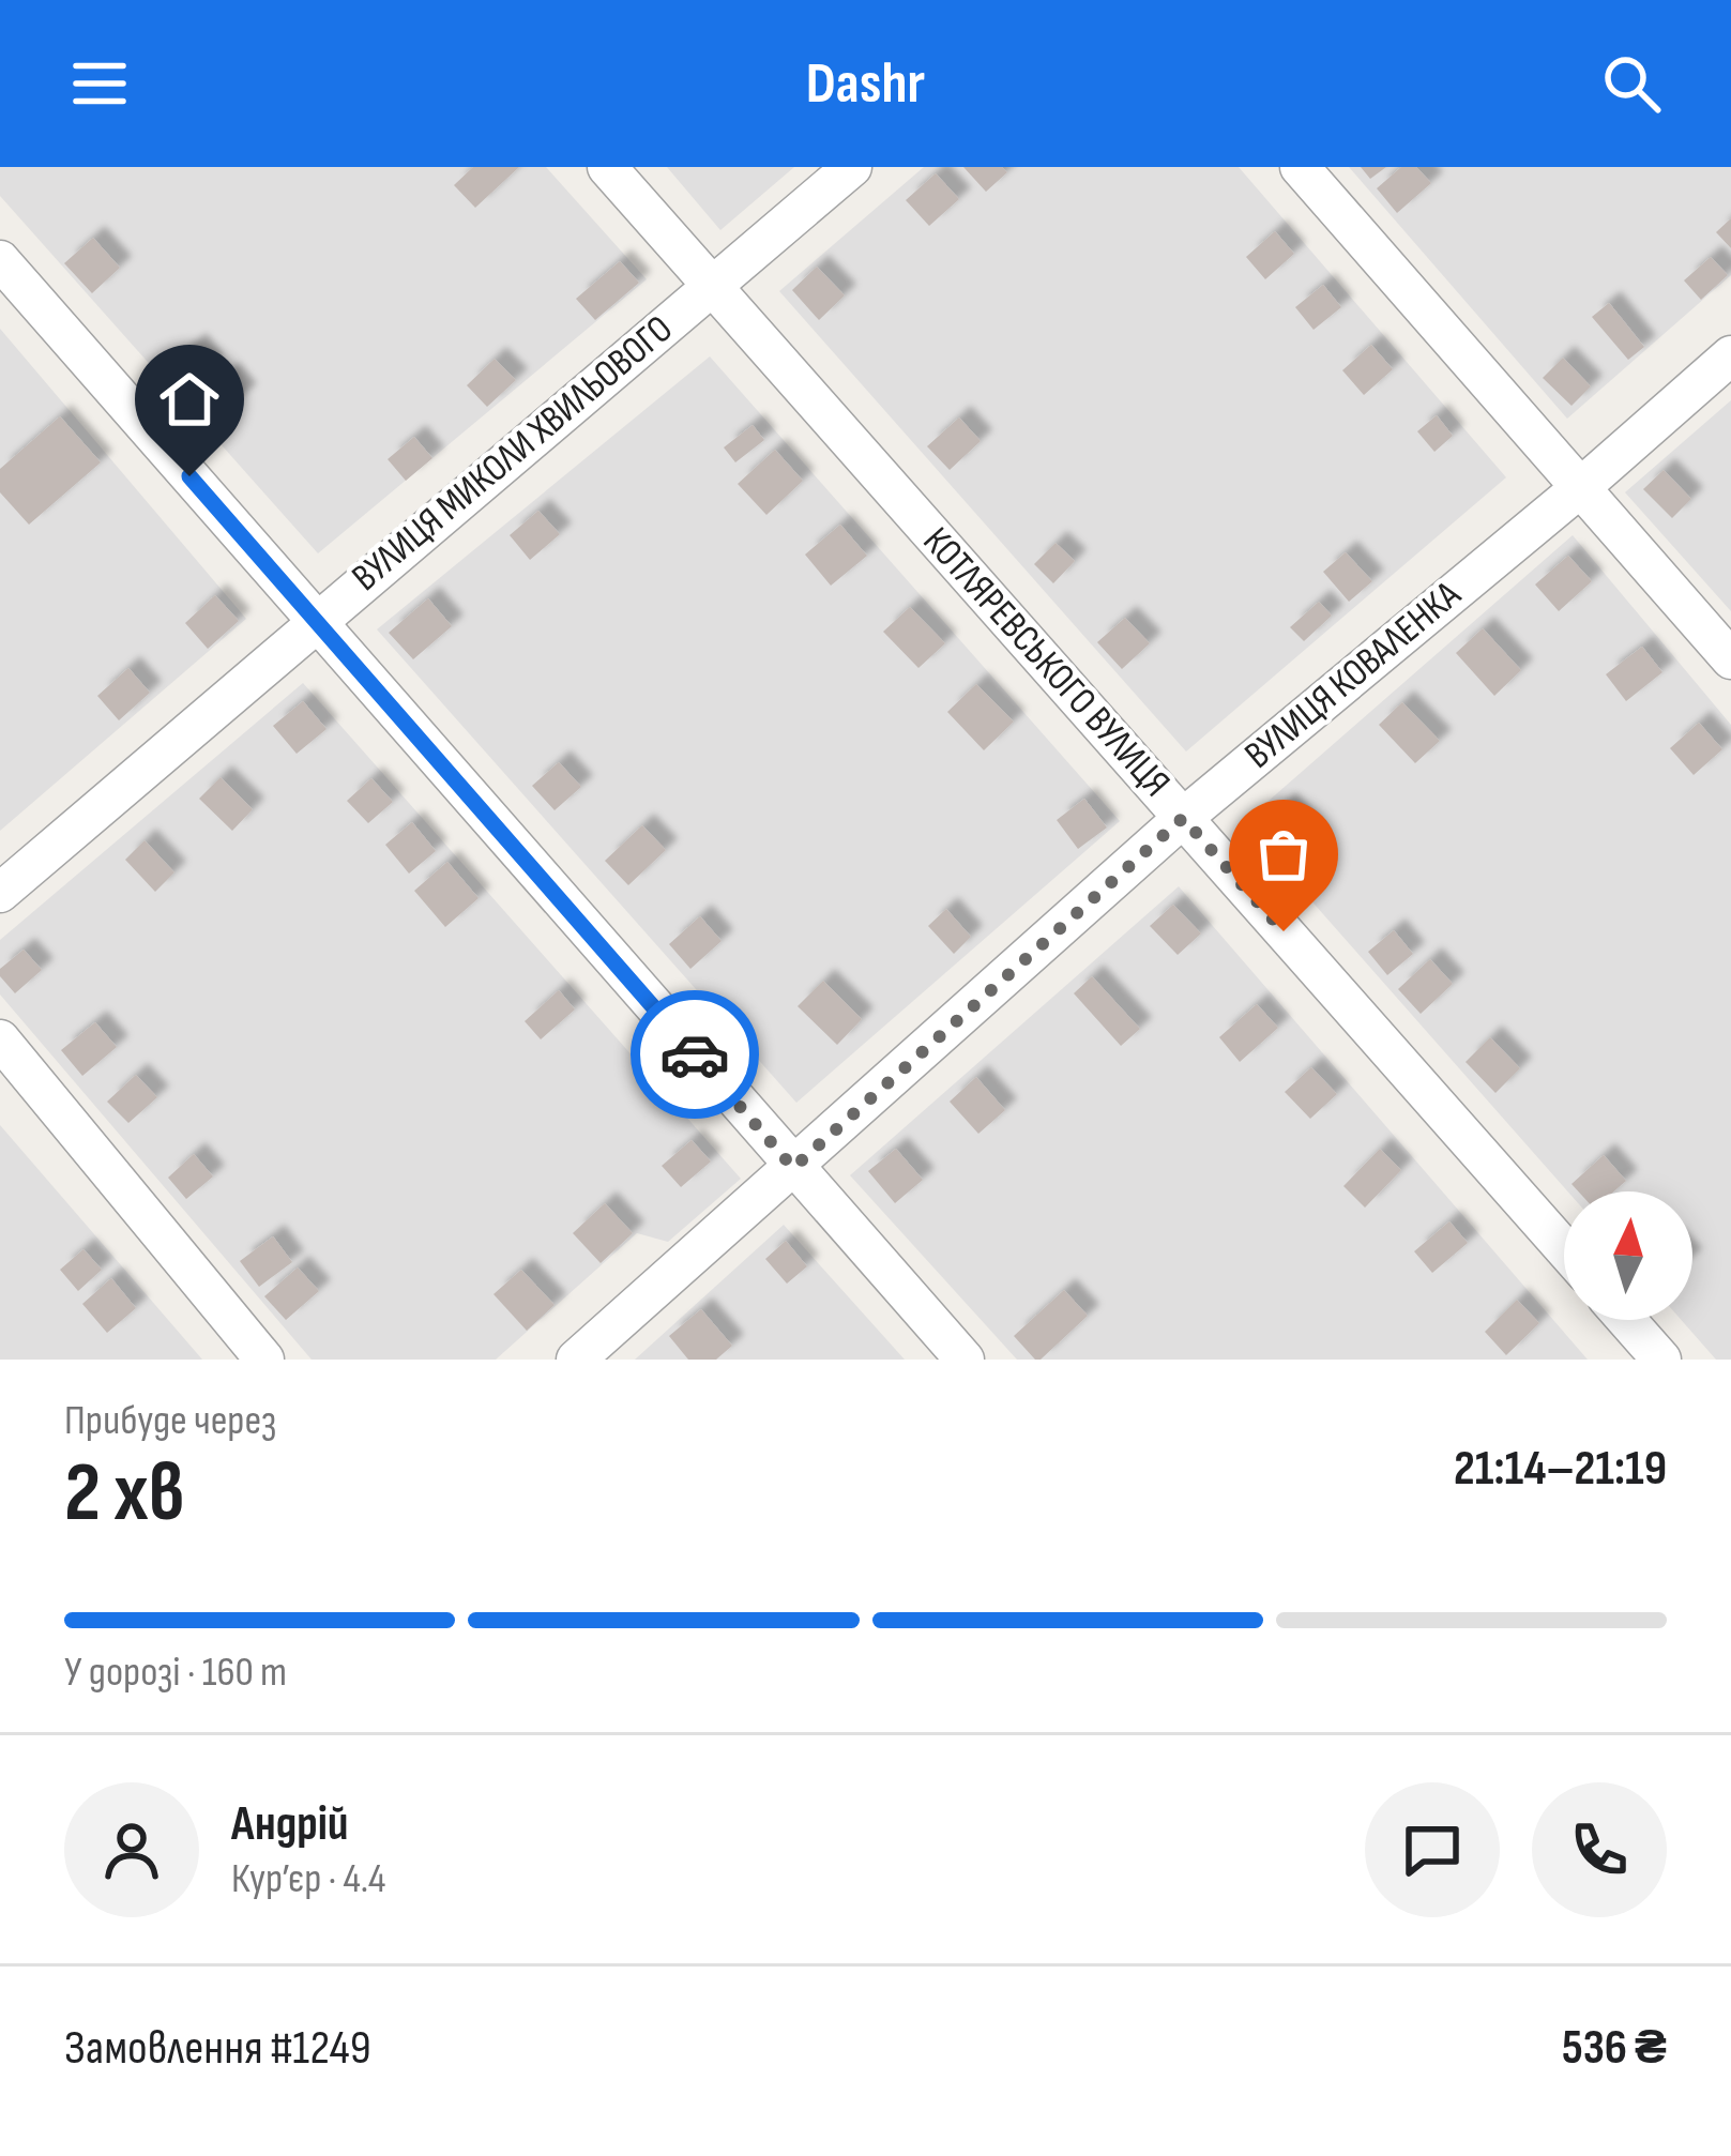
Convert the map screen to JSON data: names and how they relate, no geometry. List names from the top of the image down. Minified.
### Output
{"streets":{"street":["ВУЛИЦЯ МИКОЛИ ХВИЛЬОВОГО","КОТЛЯРЕВСЬКОГО ВУЛИЦЯ","ВУЛИЦЯ КОВАЛЕНКА"]},"crossings":[["ВУЛИЦЯ МИКОЛИ ХВИЛЬОВОГО","КОТЛЯРЕВСЬКОГО ВУЛИЦЯ"],["КОТЛЯРЕВСЬКОГО ВУЛИЦЯ","ВУЛИЦЯ КОВАЛЕНКА"]],"north":"top","page":{"header":"Dashr","heading":["2 хв","Прибуде через","21:14–21:19"],"panel":["Андрій","Кур’єр · 4.4","Замовлення #1249","536 ₴"],"bar":"У дорозі · 160 m"}}
